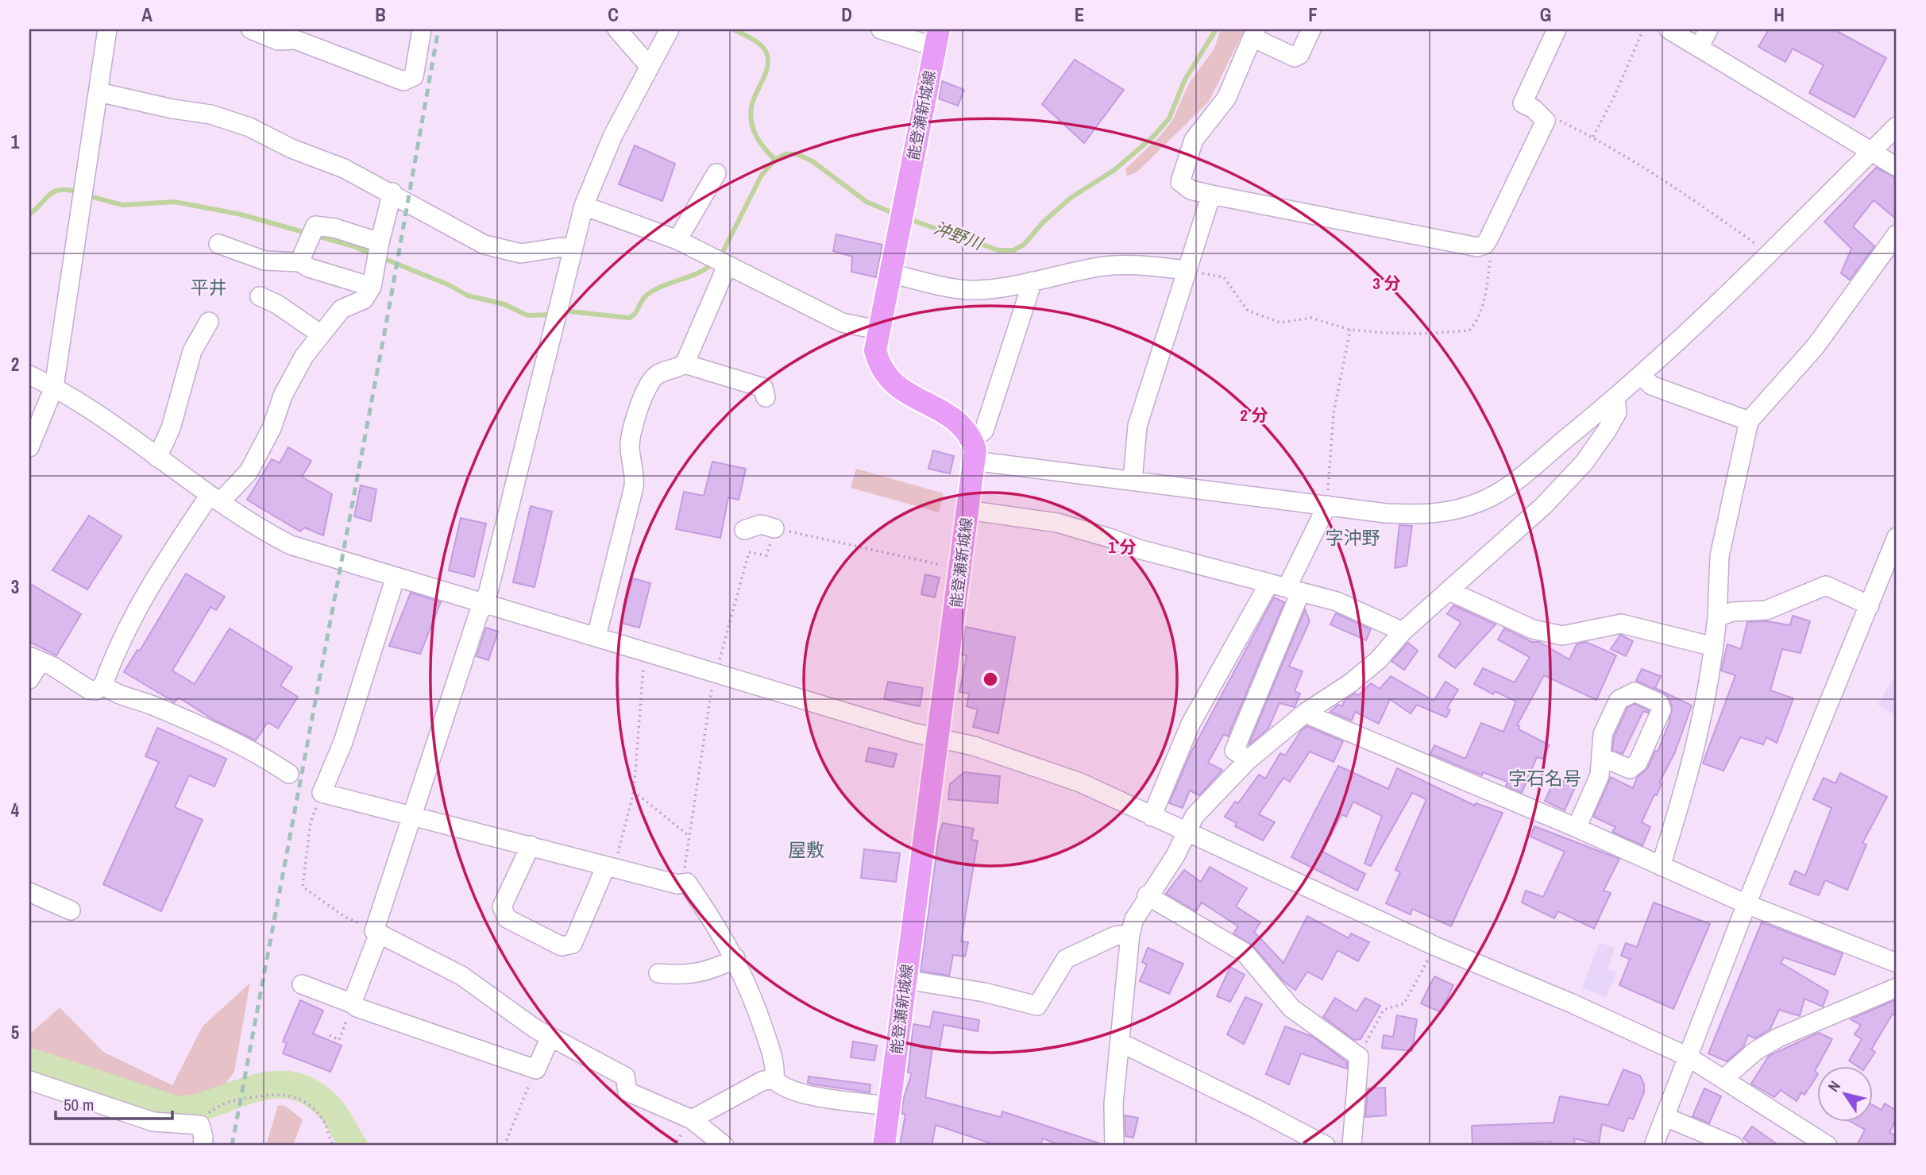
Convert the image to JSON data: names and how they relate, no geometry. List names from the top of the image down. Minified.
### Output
{"streets":{"main road":["能登瀬新城線"]},"districts":["平井","字沖野","字石名号","屋敷"],"water":["沖野川"],"scale_bar":"50 m","north":"top left","grid":{"columns":["A","B","C","D","E","F","G","H"],"rows":["1","2","3","4","5"]},"rings":["3 分","2 分","1 分"]}
